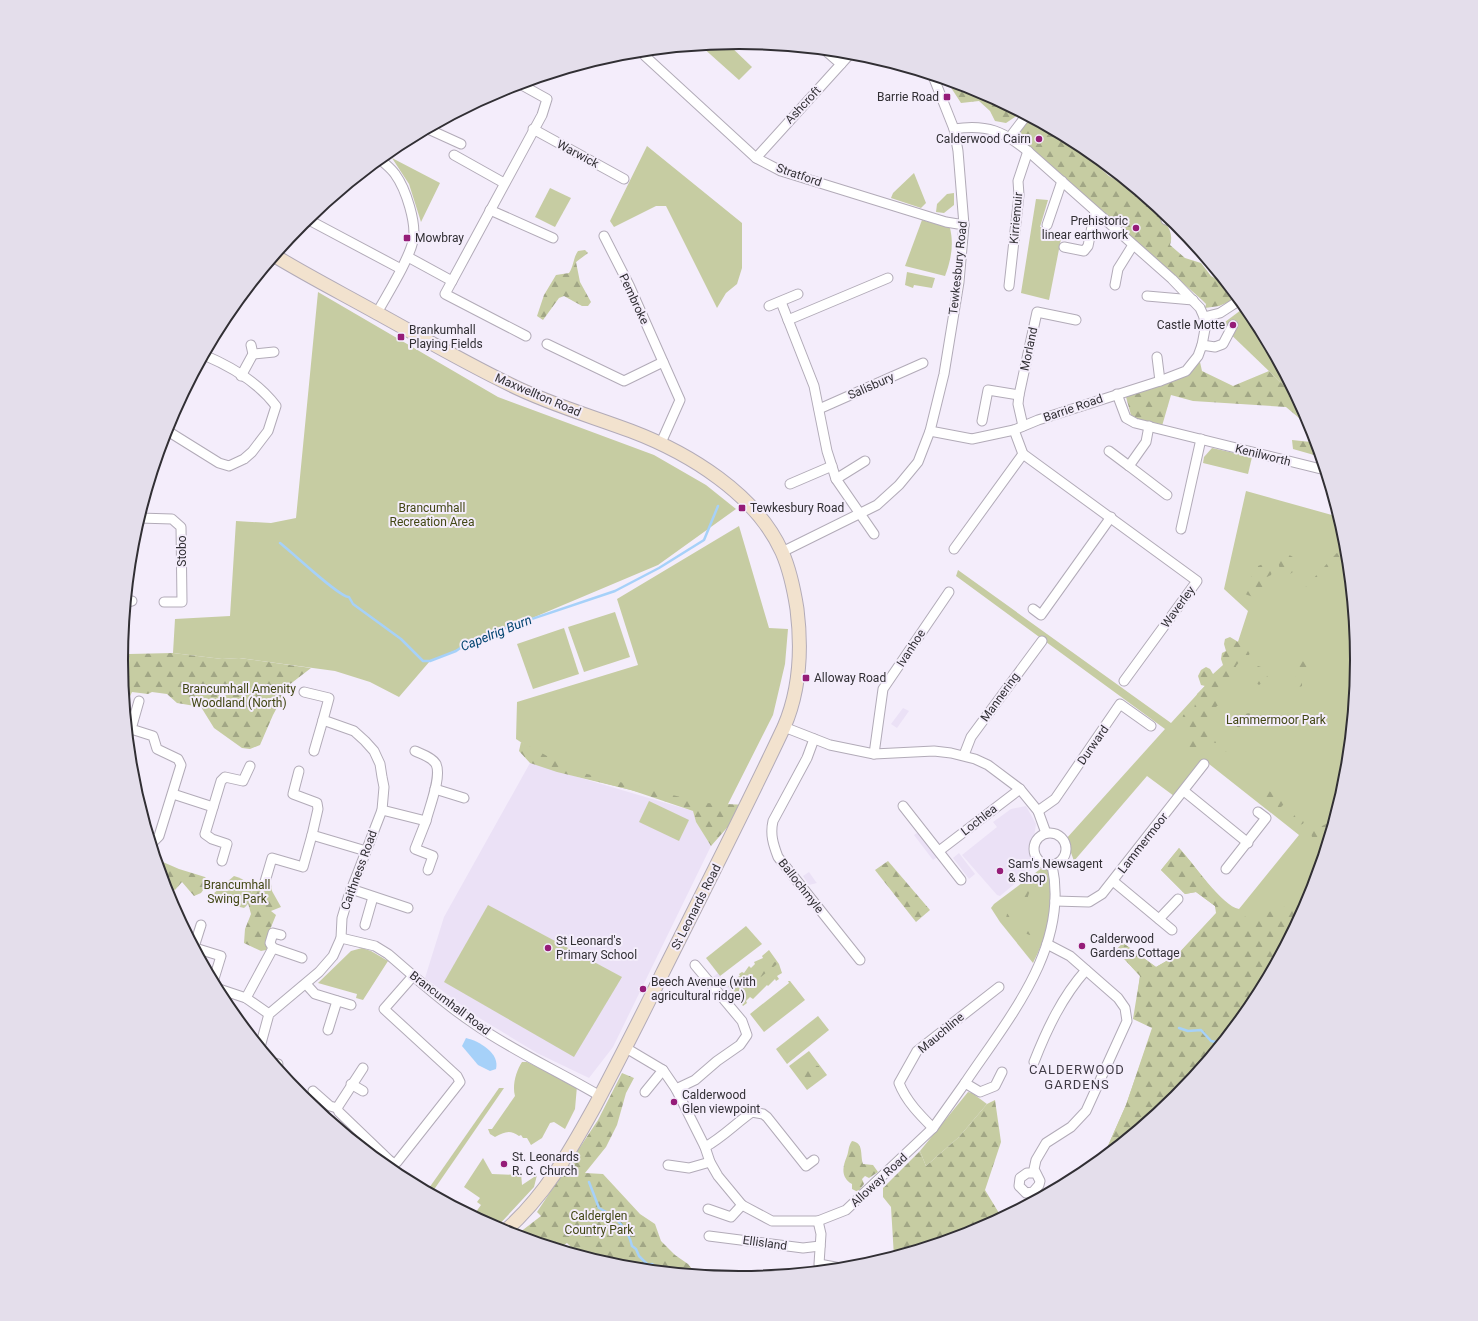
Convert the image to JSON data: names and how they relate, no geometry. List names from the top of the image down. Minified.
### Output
{"streets":{"street":["Ashcroft","Warwick","Stratford","Kirriemuir","Tewkesbury Road","Pembroke","Morland","Salisbury","Maxwellton Road","Barrie Road","Kenilworth","Stobo","Waverley","Ivanhoe","Mannering","Durward","Lochlea","Lammermoor","Caithness Road","Ballochmyle","St Leonards Road","Brancumhall Road","Mauchline","Alloway Road","Ellisland"]},"crossings":[["Ashcroft","Stratford"],["Stratford","Tewkesbury Road"],["Tewkesbury Road","Maxwellton Road"],["Tewkesbury Road","Barrie Road"],["Tewkesbury Road","St Leonards Road"],["Pembroke","Maxwellton Road"],["Morland","Barrie Road"],["Maxwellton Road","St Leonards Road"],["Barrie Road","Kenilworth"],["Lammermoor","Alloway Road"],["Caithness Road","Brancumhall Road"],["St Leonards Road","Brancumhall Road"],["St Leonards Road","Alloway Road"],["Mauchline","Alloway Road"]],"districts":["CALDERWOOD GARDENS"],"water":["Capelrig Burn"],"parks":["Brancumhall Recreation Area","Brancumhall Amenity Woodland (North)","Lammermoor Park","Brancumhall Swing Park","Calderglen Country Park"],"places":{"transit":["Barrie Road","Mowbray","Brankumhall Playing Fields","Tewkesbury Road","Alloway Road"],"other":["Calderwood Cairn","Prehistoric linear earthwork","Castle Motte","Sam's Newsagent & Shop","Calderwood Gardens Cottage","St Leonard's Primary School","Beech Avenue (with agricultural ridge)","Calderwood Glen viewpoint","St. Leonards R. C. Church"]}}
